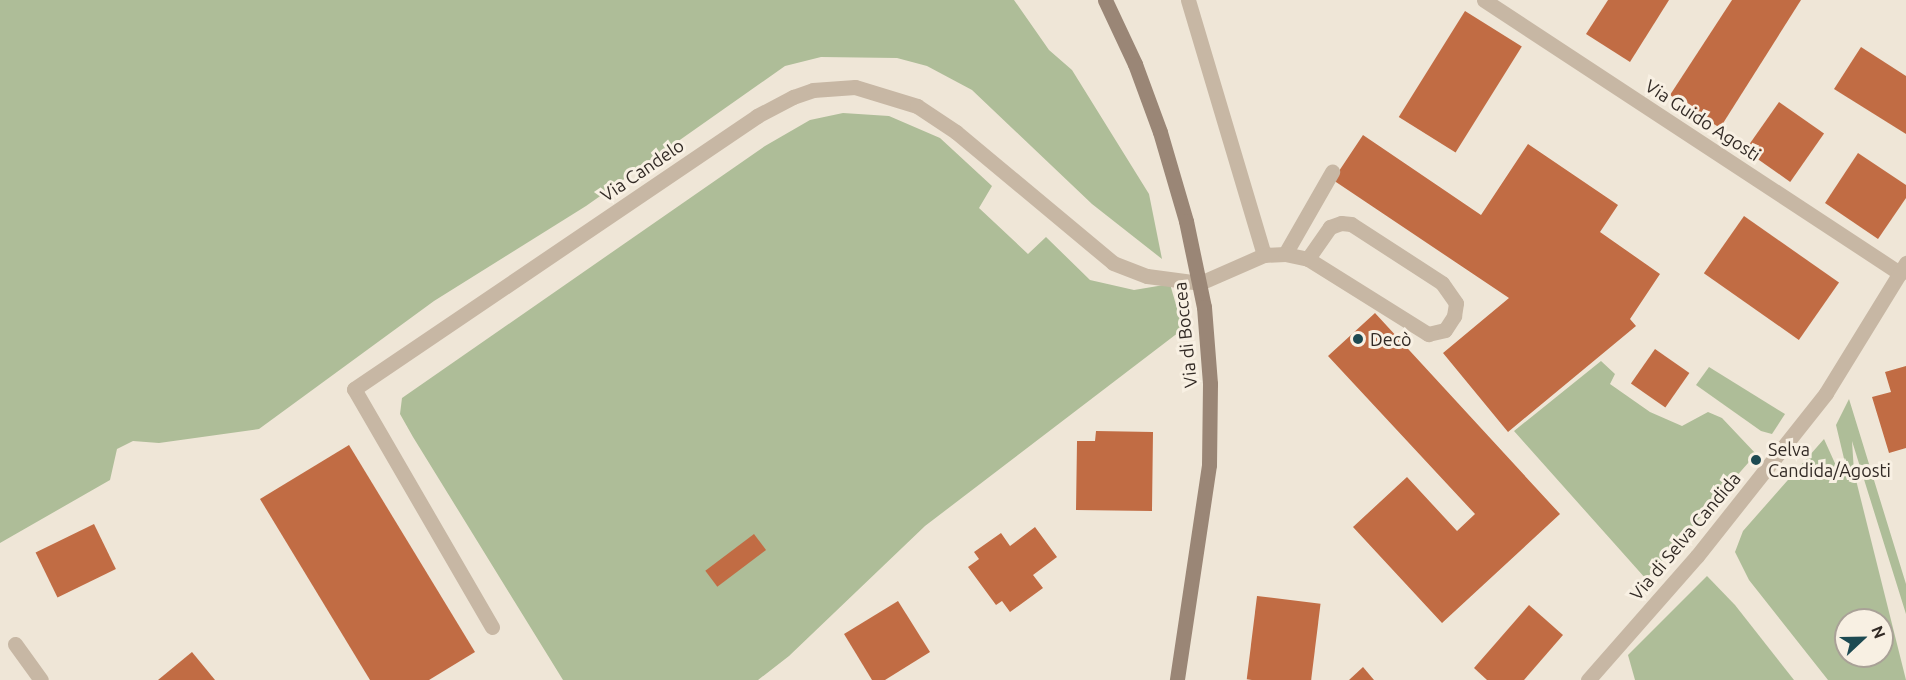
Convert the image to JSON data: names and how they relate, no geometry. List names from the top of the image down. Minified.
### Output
{"streets":{"main road":["Via di Boccea"],"street":["Via Guido Agosti","Via Candelo","Via di Selva Candida"]},"crossings":[["Via Guido Agosti","Via di Selva Candida"],["Via Candelo","Via di Boccea"]],"places":["Decò","Selva Candida/Agosti"],"north":"right"}
